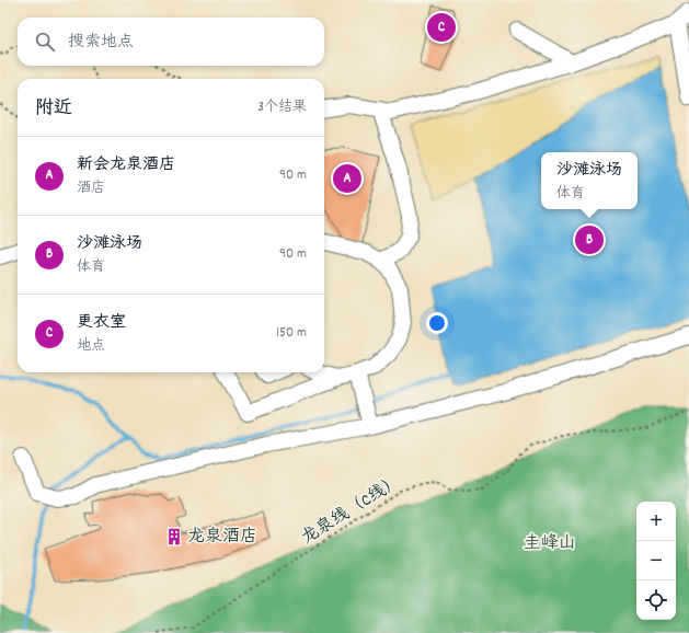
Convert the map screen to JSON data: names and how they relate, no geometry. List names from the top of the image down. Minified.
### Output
{"streets":{"path":["龙泉线（C线）"]},"parks":["圭峰山"],"places":{"building":["龙泉酒店"]},"page":{"pins":["C","A","B"],"search":"搜索地点","heading":["附近","3个结果"],"list":[{"mark":"A","name":"新会龙泉酒店","note":"酒店","value":"90 m"},{"mark":"B","name":"沙滩泳场","note":"体育","value":"90 m"},{"mark":"C","name":"更衣室","note":"地点","value":"150 m"}],"popup":["沙滩泳场","体育"],"map_buttons":["+","−"]}}
